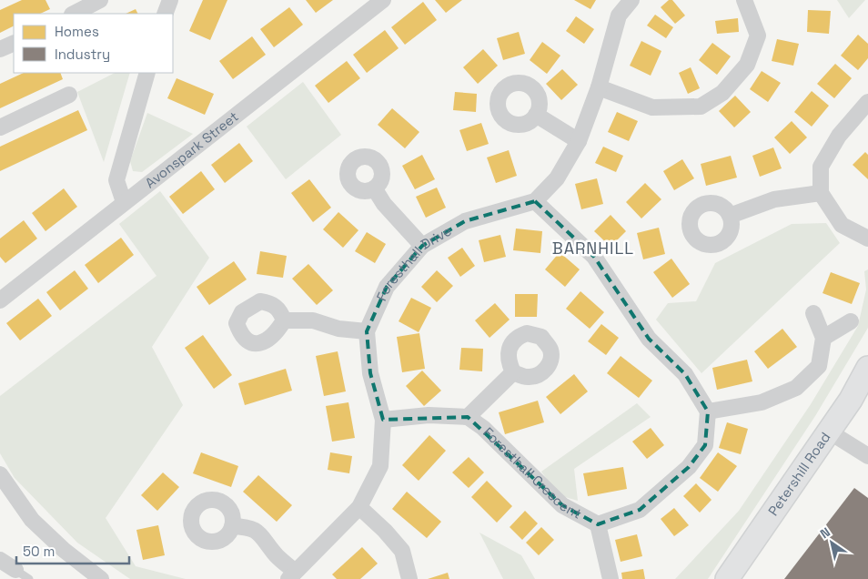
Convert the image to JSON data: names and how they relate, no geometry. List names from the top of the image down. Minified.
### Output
{"streets":{"street":["Avonspark Street","Foresthall Drive","Foresthall Crescent","Petershill Road"]},"districts":["BARNHILL"],"legend":["Homes","Industry"],"scale_bar":"50 m","north":"top left"}
